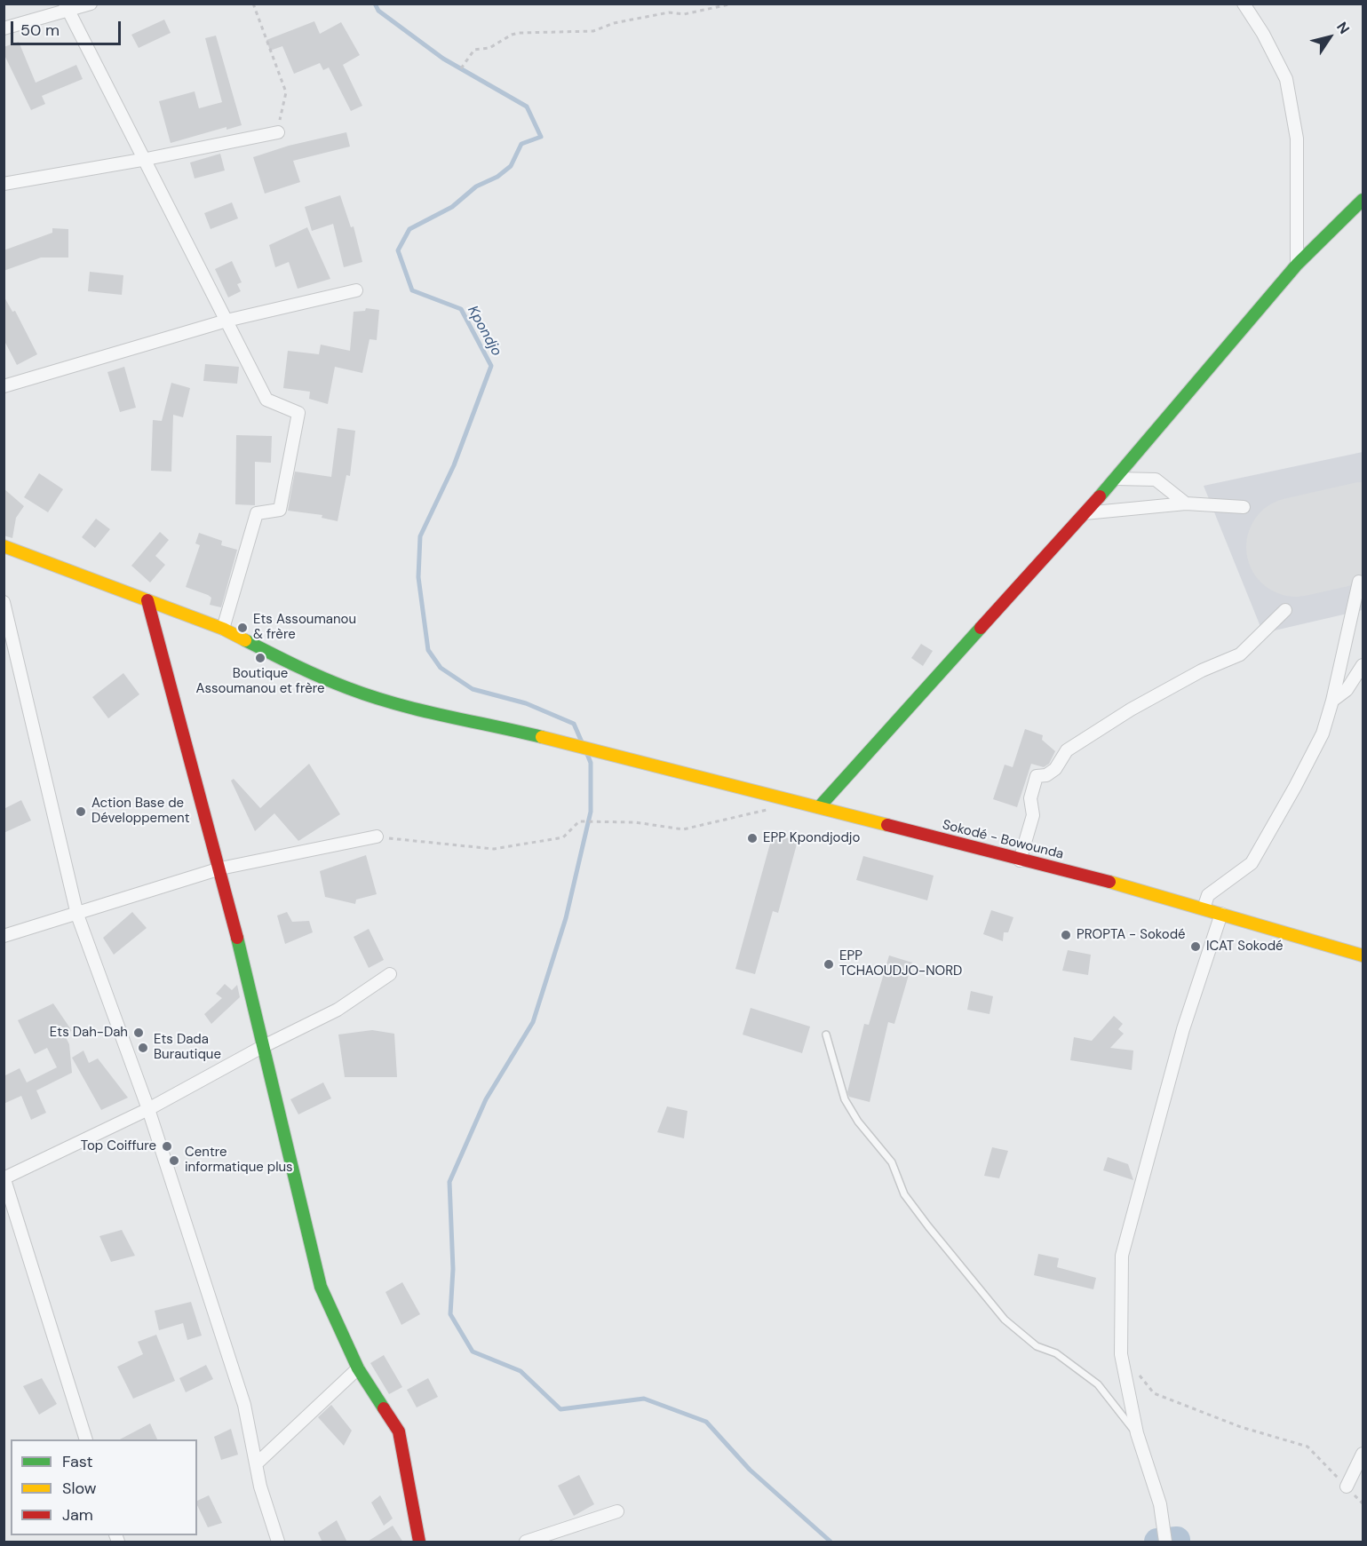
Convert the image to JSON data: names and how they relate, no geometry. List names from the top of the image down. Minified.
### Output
{"streets":{"street":["Sokodé - Bowounda"]},"water":["Kpondjo"],"places":["Ets Assoumanou & frère","Boutique Assoumanou et frère","Action Base de Développement","EPP Kpondjodjo","PROPTA - Sokodé","ICAT Sokodé","EPP TCHAOUDJO-NORD","Ets Dah-Dah","Ets Dada Burautique","Top Coiffure","Centre informatique plus"],"legend":["Fast","Slow","Jam"],"scale_bar":"50 m","north":"top right"}
